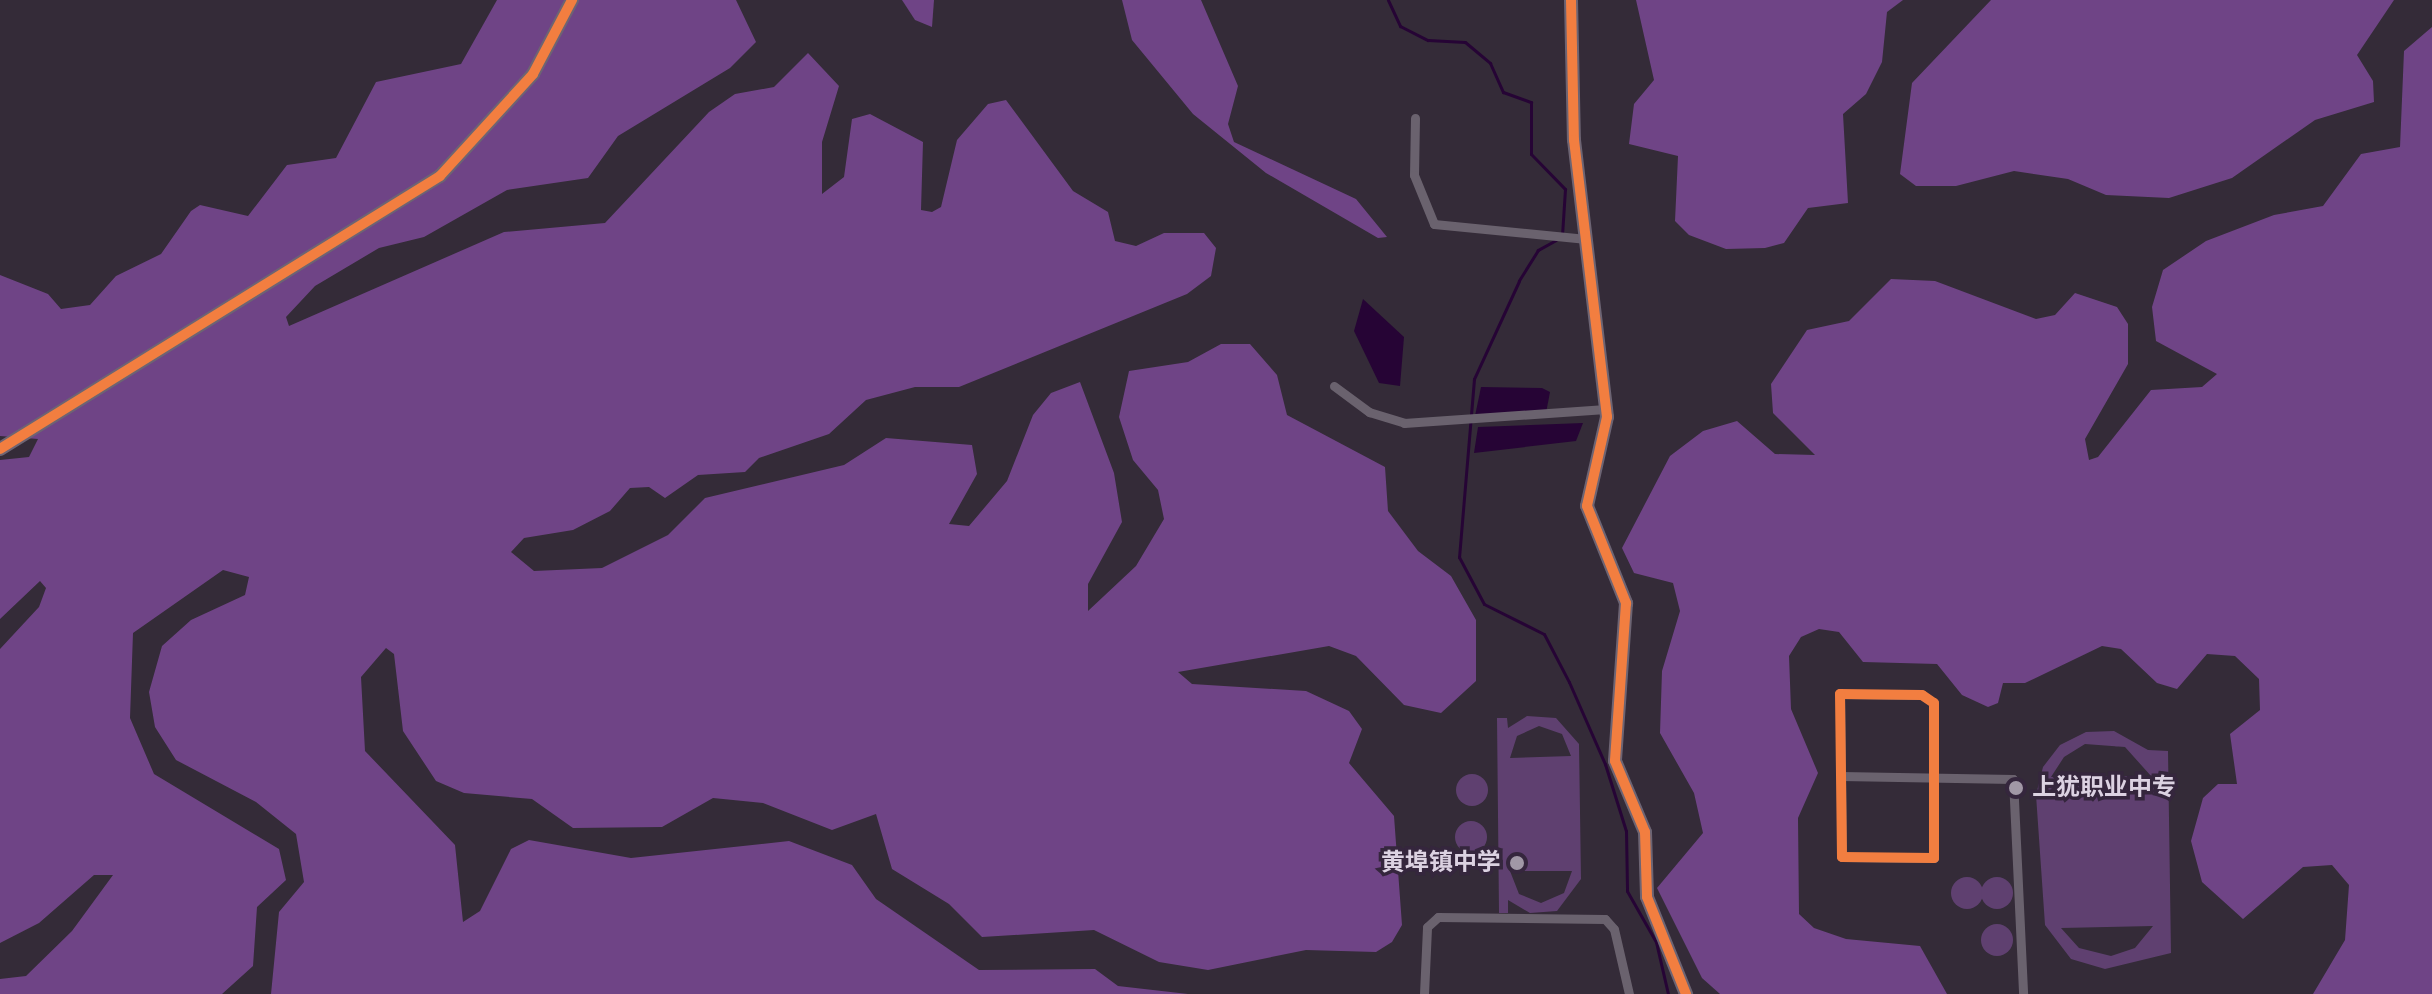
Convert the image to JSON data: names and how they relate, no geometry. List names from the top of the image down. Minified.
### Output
{"places":["上犹职业中专","黄埠镇中学"]}
